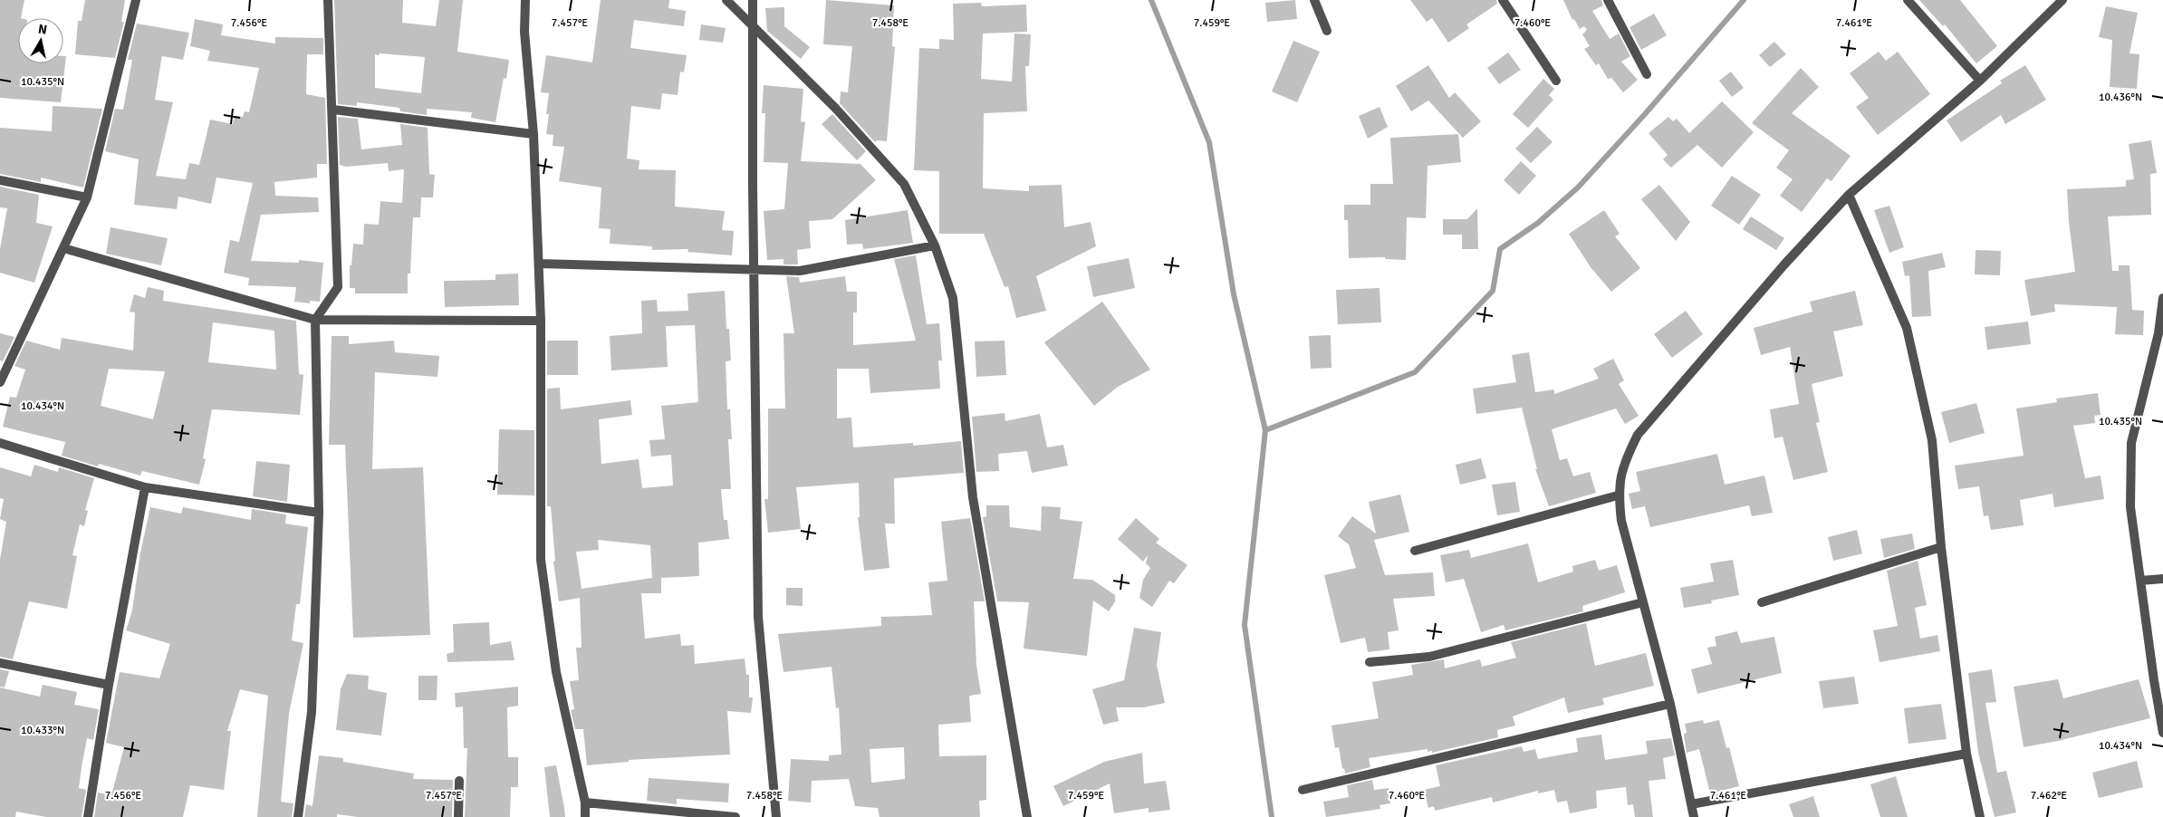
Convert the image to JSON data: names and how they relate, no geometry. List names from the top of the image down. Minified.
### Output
{"north":"top","coordinates":["7.456°E","7.457°E","7.458°E","7.459°E","7.460°E","7.461°E","10.435°N","10.436°N","10.434°N","10.433°N","7.462°E"]}
